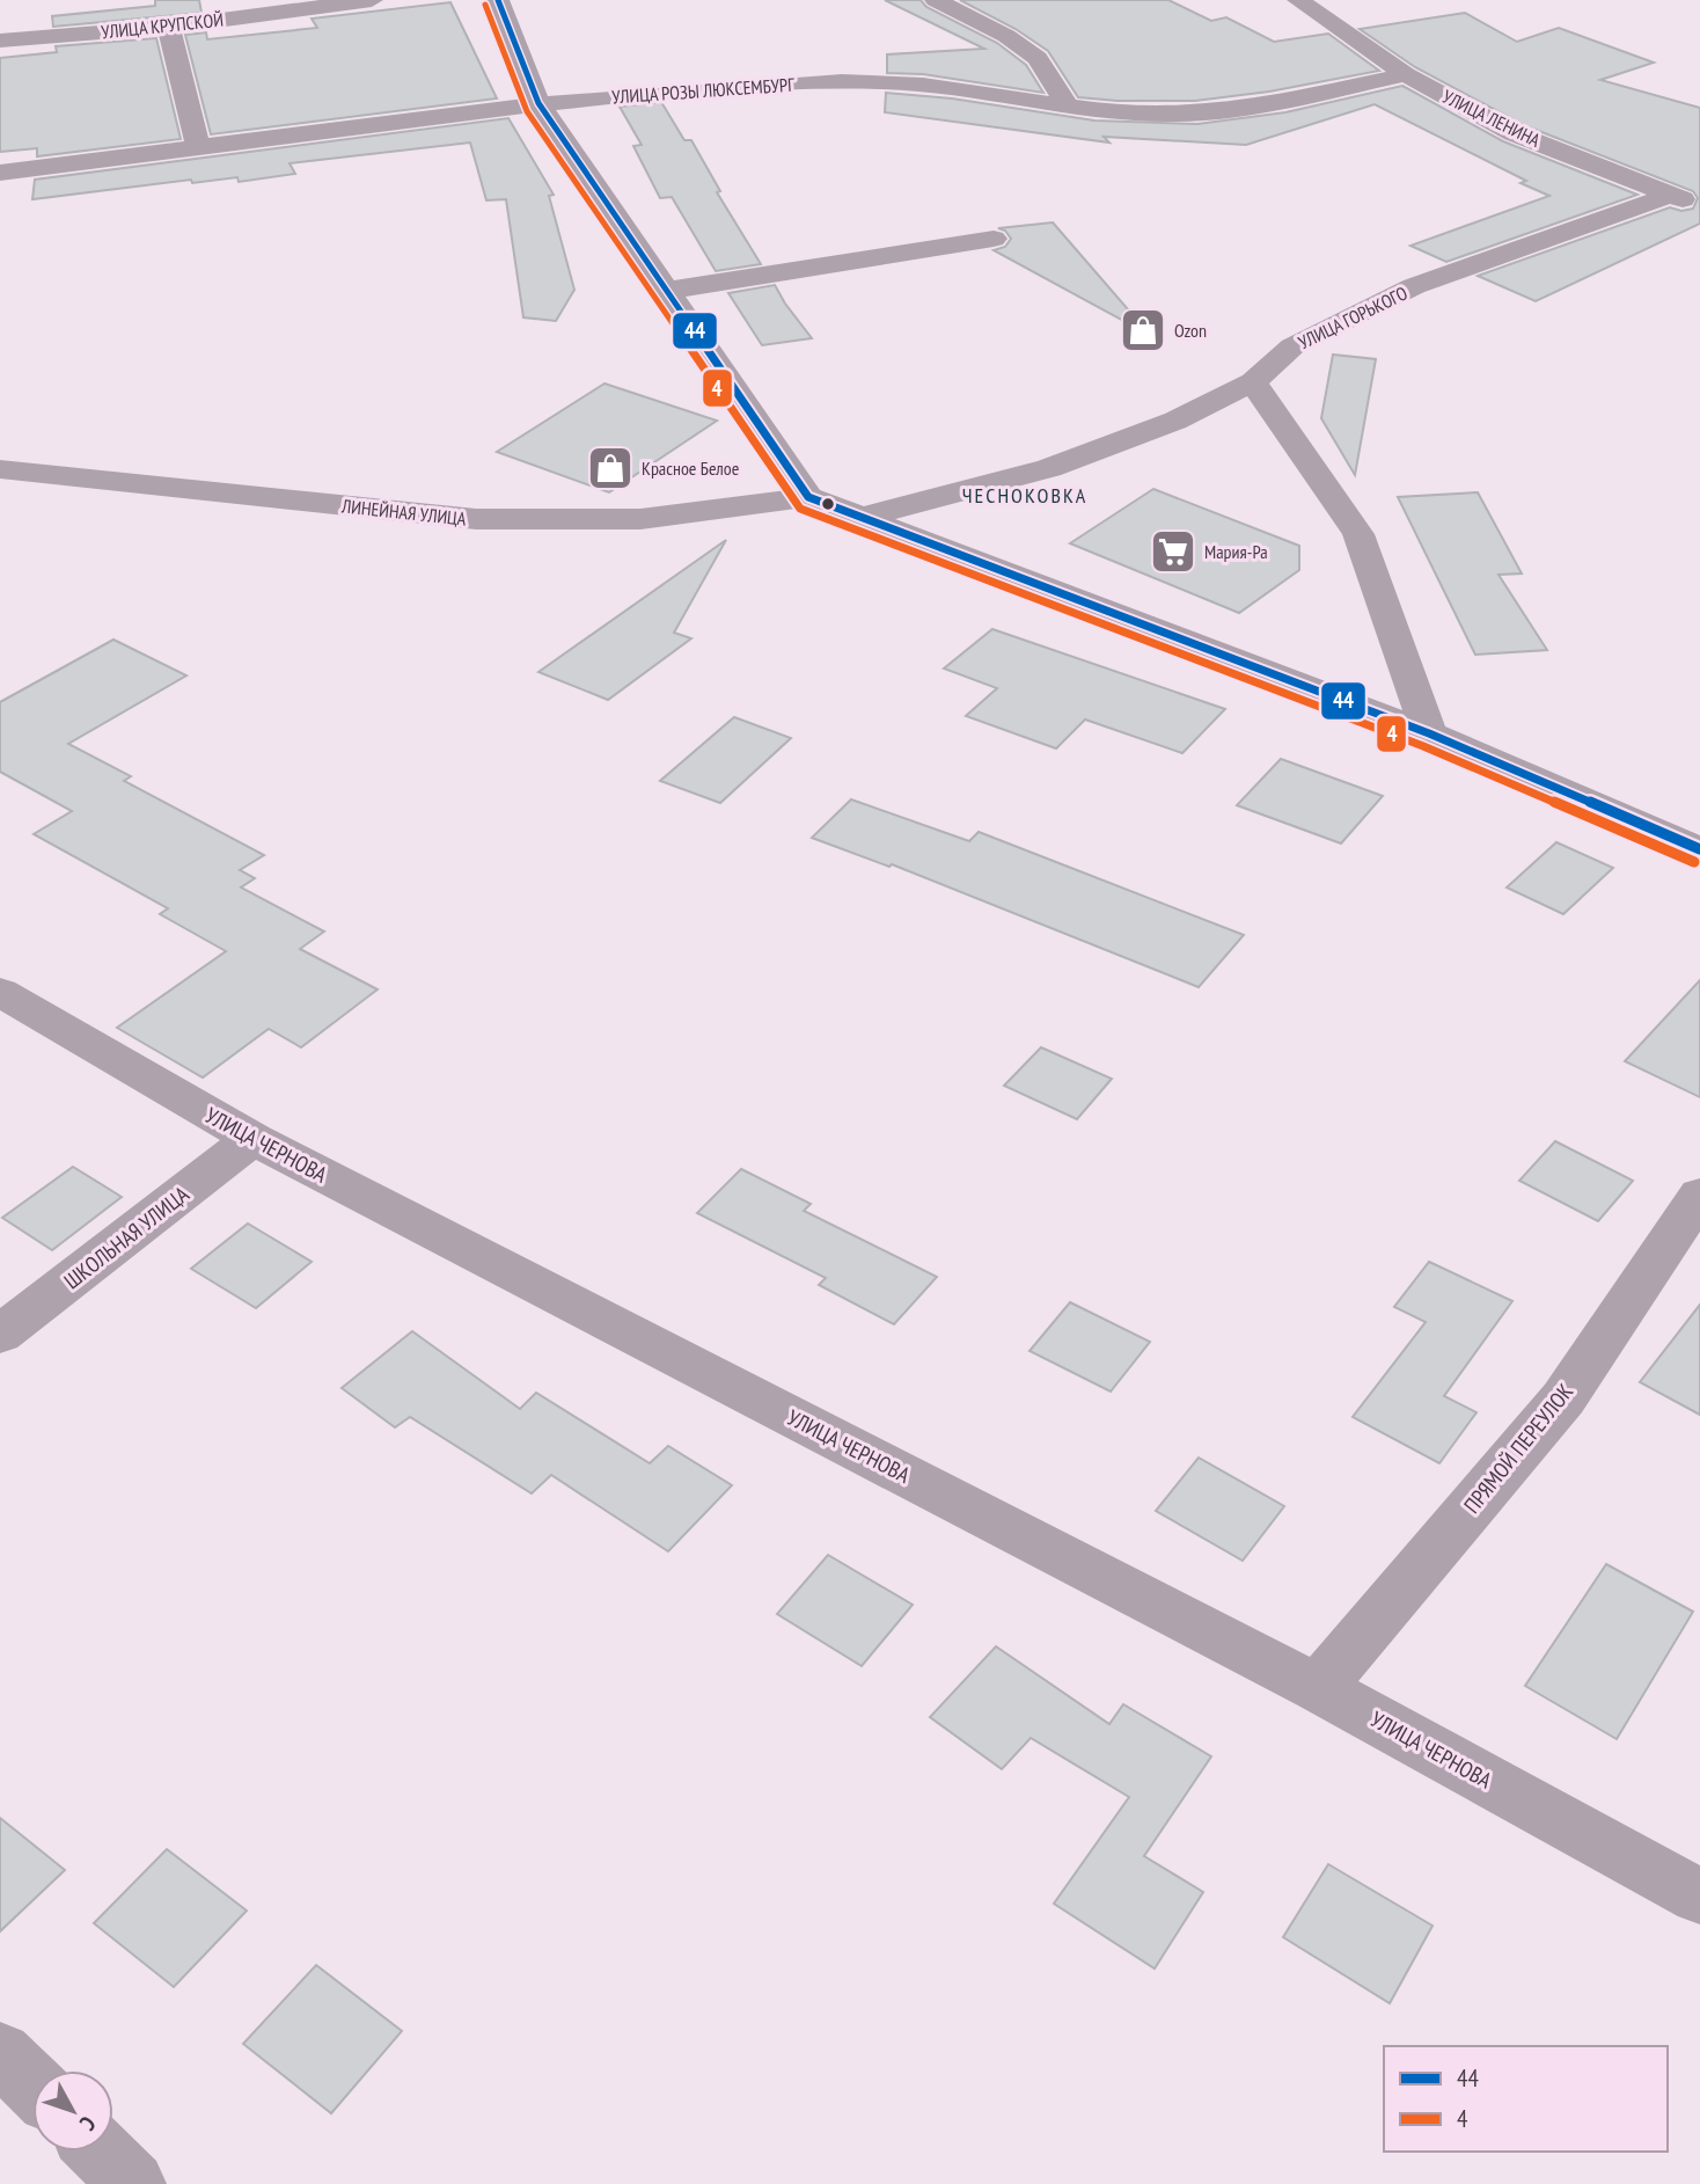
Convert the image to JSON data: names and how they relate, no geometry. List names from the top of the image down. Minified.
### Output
{"streets":{"street":["УЛИЦА КРУПСКОЙ","УЛИЦА РОЗЫ ЛЮКСЕМБУРГ","УЛИЦА ЛЕНИНА","УЛИЦА ГОРЬКОГО","ЛИНЕЙНАЯ УЛИЦА","УЛИЦА ЧЕРНОВА","ШКОЛЬНАЯ УЛИЦА","ПРЯМОЙ ПЕРЕУЛОК"]},"crossings":[["УЛИЦА РОЗЫ ЛЮКСЕМБУРГ","УЛИЦА ЛЕНИНА"],["УЛИЦА ЛЕНИНА","УЛИЦА ГОРЬКОГО"],["УЛИЦА ЧЕРНОВА","ШКОЛЬНАЯ УЛИЦА"],["УЛИЦА ЧЕРНОВА","ПРЯМОЙ ПЕРЕУЛОК"]],"districts":["ЧЕСНОКОВКА"],"places":{"shop":["Ozon","Красное Белое"],"supermarket":["Мария-Ра"]},"lines":["transit line 44","transit line 4"],"legend":["44","4"],"north":"bottom right"}
